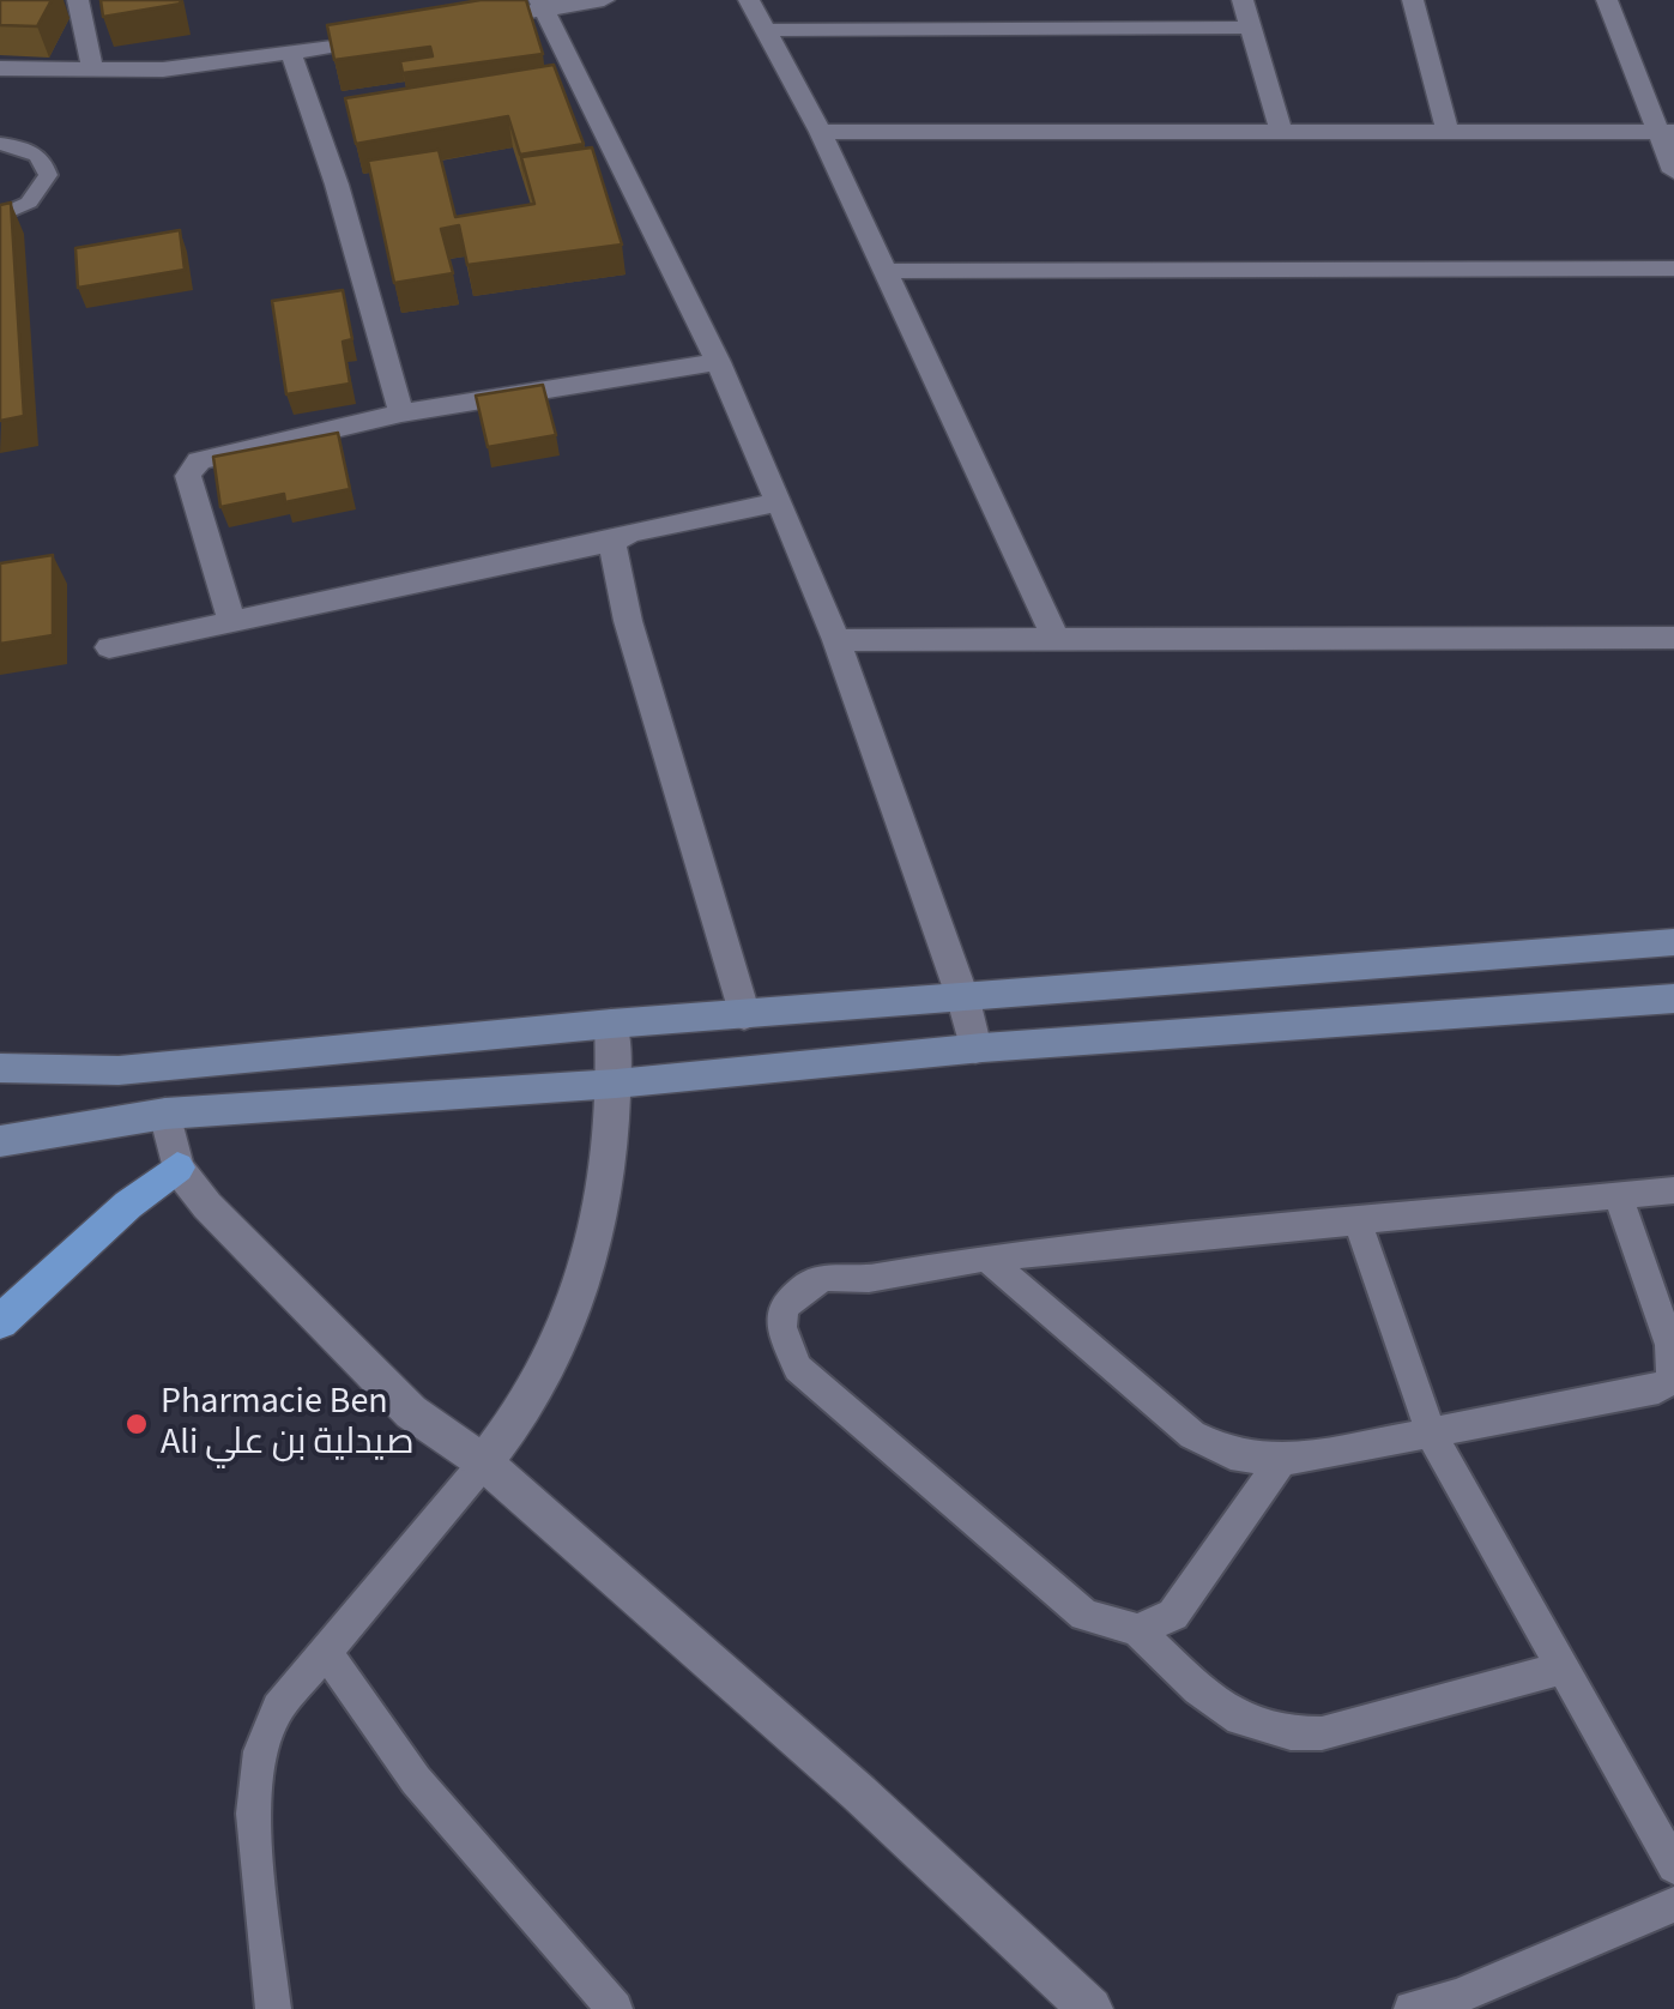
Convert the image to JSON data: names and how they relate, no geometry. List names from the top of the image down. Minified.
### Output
{"places":["Pharmacie Ben Ali صيدلية بن علي"]}
